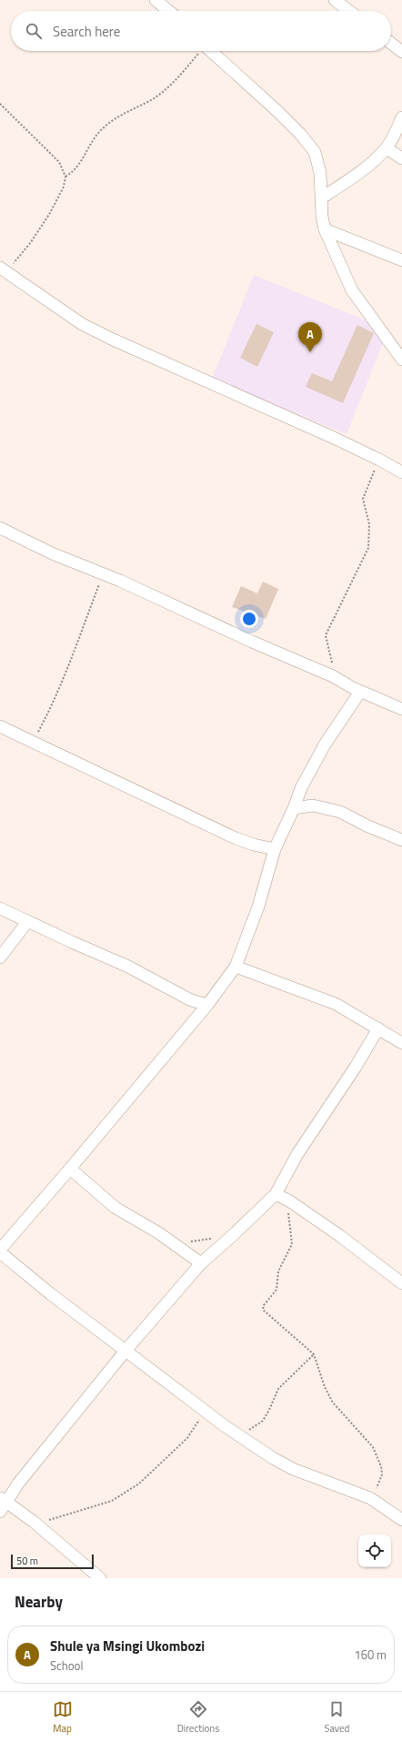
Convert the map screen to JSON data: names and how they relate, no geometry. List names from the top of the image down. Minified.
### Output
{"scale_bar":"50 m","page":{"search":"Search here","pins":"A","scale":"50 m","heading":"Nearby","list":[{"mark":"A","name":"Shule ya Msingi Ukombozi","note":"School","value":"160 m"}],"nav":["Map","Directions","Saved"]}}
